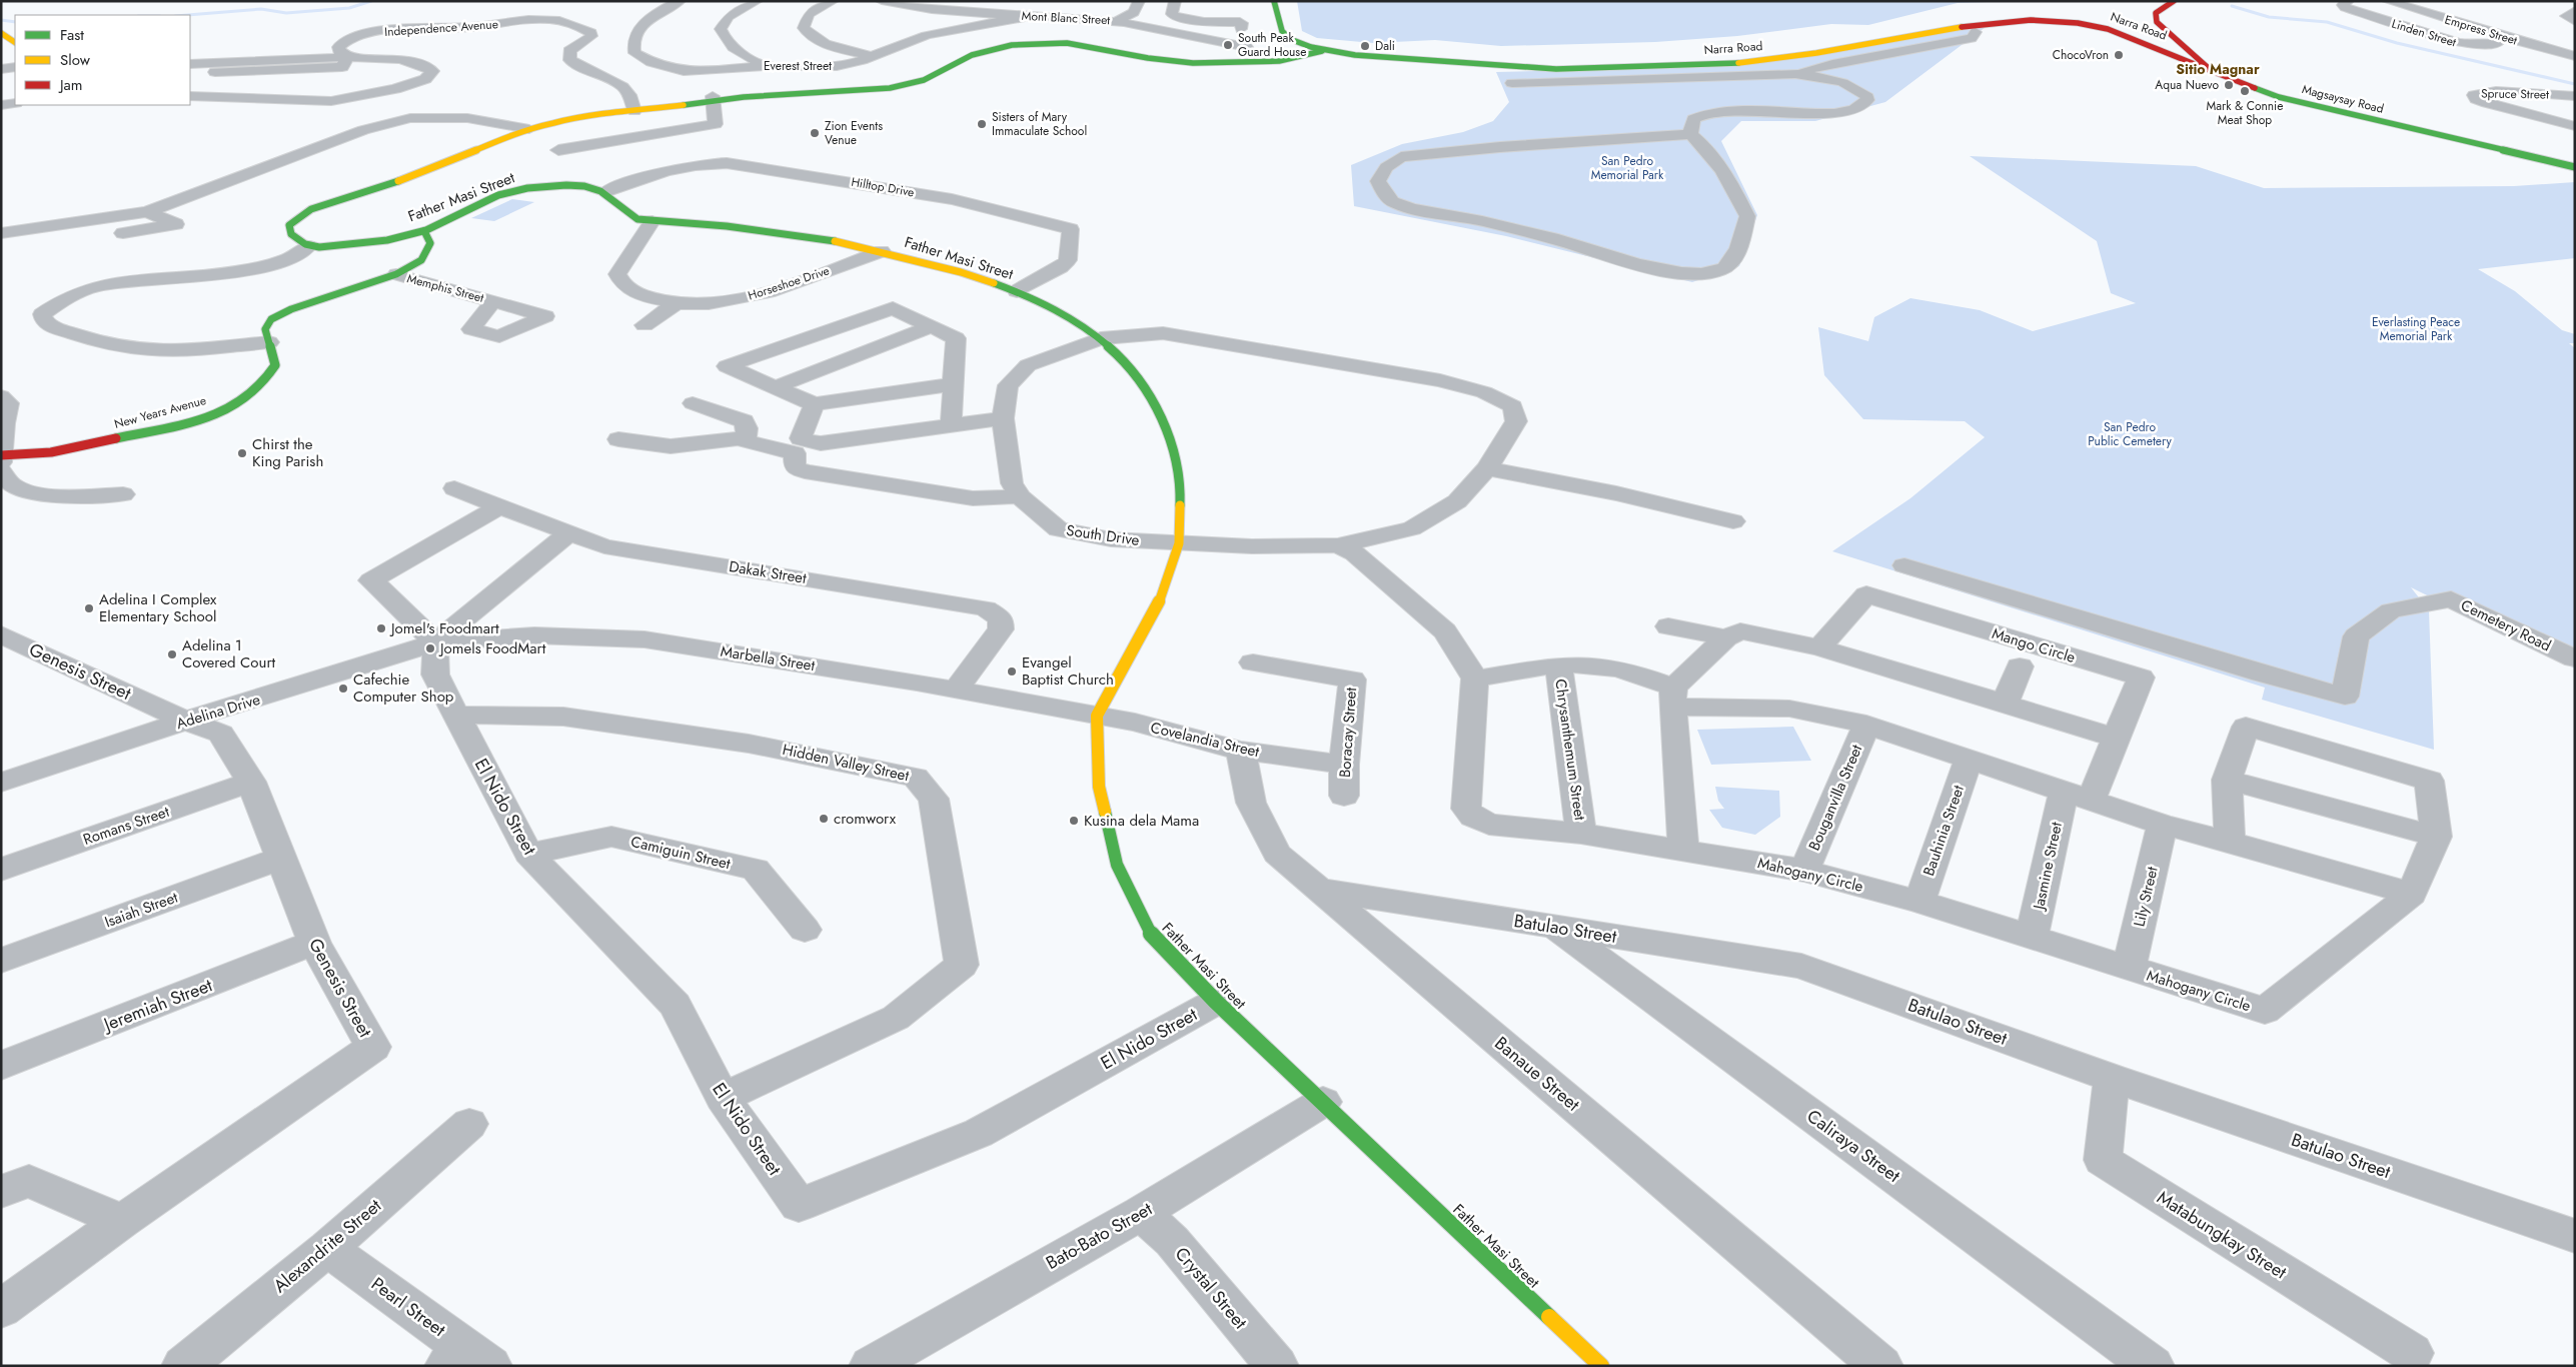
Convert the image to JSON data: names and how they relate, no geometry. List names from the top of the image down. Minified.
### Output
{"streets":{"street":["Mont Blanc Street","Narra Road","Independence Avenue","Empress Street","Linden Street","Everest Street","Spruce Street","Magsaysay Road","Hilltop Drive","Father Masi Street","Horseshoe Drive","Memphis Street","New Years Avenue","South Drive","Dakak Street","Cemetery Road","Mango Circle","Marbella Street","Genesis Street","Adelina Drive","Boracay Street","Covelandia Street","Chrysanthemum Street","Hidden Valley Street","Bouganvilla Street","El Nido Street","Romans Street","Bauhinia Street","Camiguin Street","Jasmine Street","Mahogany Circle","Lily Street","Isaiah Street","Batulao Street","Jeremiah Street","Banaue Street","Caliraya Street","Matabungkay Street","Bato-Bato Street","Alexandrite Street","Crystal Street","Pearl Street"]},"crossings":[["Mont Blanc Street","Everest Street"],["Narra Road","Magsaysay Road"],["Empress Street","Linden Street"],["Hilltop Drive","Father Masi Street"],["Father Masi Street","Horseshoe Drive"],["Father Masi Street","New Years Avenue"],["Father Masi Street","South Drive"],["Father Masi Street","Marbella Street"],["Father Masi Street","Covelandia Street"],["Father Masi Street","El Nido Street"],["Father Masi Street","Bato-Bato Street"],["Memphis Street","New Years Avenue"],["Dakak Street","Marbella Street"],["Mango Circle","Jasmine Street"],["Marbella Street","Adelina Drive"],["Marbella Street","Covelandia Street"],["Marbella Street","El Nido Street"],["Genesis Street","Adelina Drive"],["Genesis Street","Romans Street"],["Genesis Street","Isaiah Street"],["Genesis Street","Jeremiah Street"],["Adelina Drive","El Nido Street"],["Boracay Street","Covelandia Street"],["Covelandia Street","Banaue Street"],["Chrysanthemum Street","Mahogany Circle"],["Hidden Valley Street","El Nido Street"],["Bouganvilla Street","Mahogany Circle"],["El Nido Street","Camiguin Street"],["Bauhinia Street","Mahogany Circle"],["Jasmine Street","Mahogany Circle"],["Mahogany Circle","Lily Street"],["Batulao Street","Banaue Street"],["Batulao Street","Caliraya Street"],["Batulao Street","Matabungkay Street"],["Bato-Bato Street","Crystal Street"],["Alexandrite Street","Pearl Street"]],"districts":["Sitio Magnar"],"parks":["San Pedro Memorial Park","Everlasting Peace Memorial Park","San Pedro Public Cemetery"],"places":["South Peak Guard House","Dali","ChocoVron","Aqua Nuevo","Mark & Connie Meat Shop","Sisters of Mary Immaculate School","Zion Events Venue","Chirst the King Parish","Adelina I Complex Elementary School","Jomel's Foodmart","Jomels FoodMart","Adelina 1 Covered Court","Evangel Baptist Church","Cafechie Computer Shop","cromworx","Kusina dela Mama"],"legend":["Fast","Slow","Jam"]}
